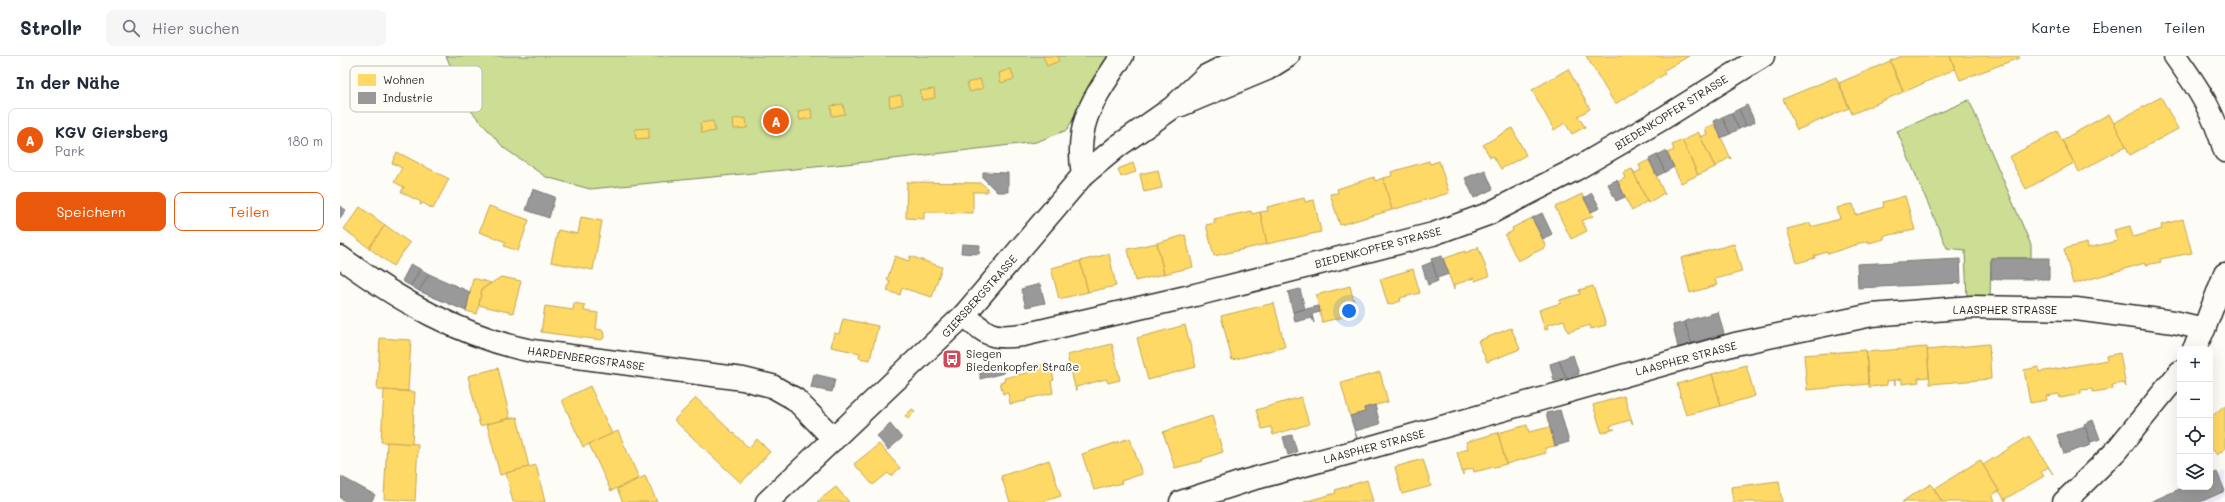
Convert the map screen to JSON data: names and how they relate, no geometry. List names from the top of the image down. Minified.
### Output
{"streets":{"street":["BIEDENKOPFER STRASSE","GIERSBERGSTRASSE","LAASPHER STRASSE","HARDENBERGSTRASSE"]},"crossings":[["BIEDENKOPFER STRASSE","GIERSBERGSTRASSE"],["GIERSBERGSTRASSE","HARDENBERGSTRASSE"]],"places":{"bus stop":["Siegen Biedenkopfer Straße"]},"legend":["Wohnen","Industrie"],"page":{"header":"Strollr","search":"Hier suchen","nav":["Karte","Ebenen","Teilen"],"heading":"In der Nähe","pins":"A","list":[{"mark":"A","name":"KGV Giersberg","note":"Park","value":"180 m"}],"buttons":["Speichern","Teilen"],"map_buttons":["+","−"]}}
